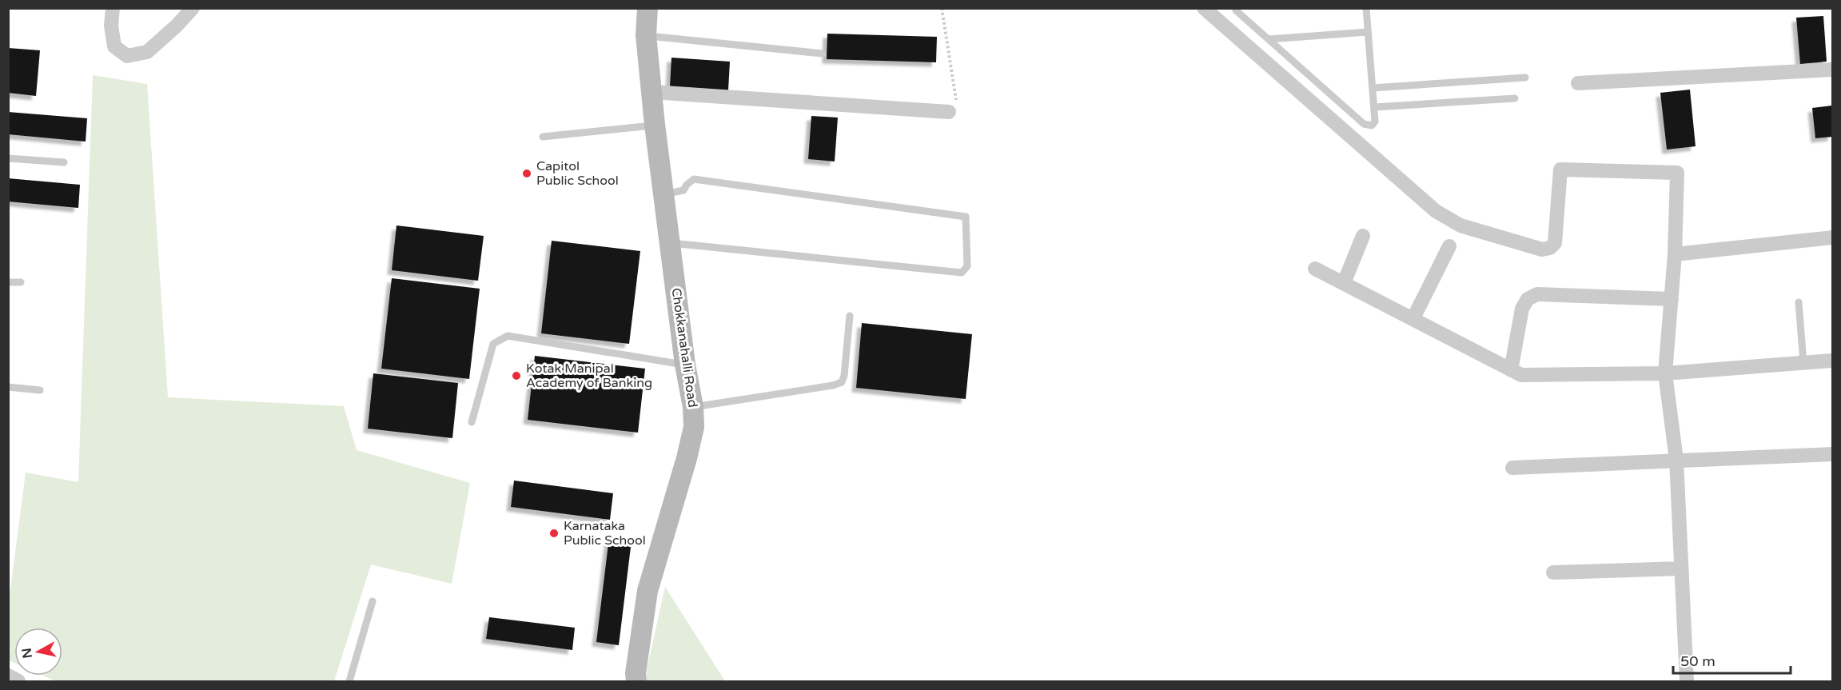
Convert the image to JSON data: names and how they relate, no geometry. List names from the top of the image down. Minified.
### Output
{"streets":{"street":["Chokkanahalli Road"]},"places":["Capitol Public School","Kotak Manipal Academy of Banking","Karnataka Public School"],"scale_bar":"50 m","north":"left"}
